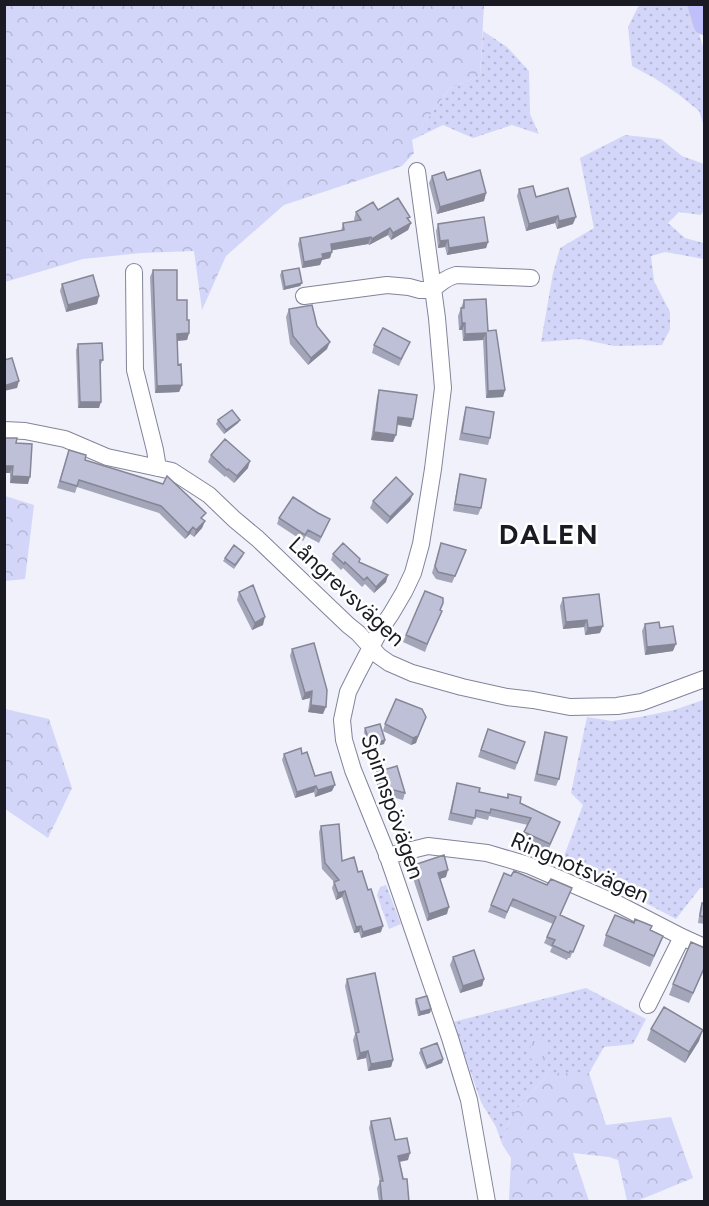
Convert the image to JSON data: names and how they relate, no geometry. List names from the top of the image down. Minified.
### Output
{"streets":{"street":["Långrevsvägen","Spinnspövägen","Ringnotsvägen"]},"crossings":[["Långrevsvägen","Spinnspövägen"],["Spinnspövägen","Ringnotsvägen"]],"districts":["DALEN"]}
